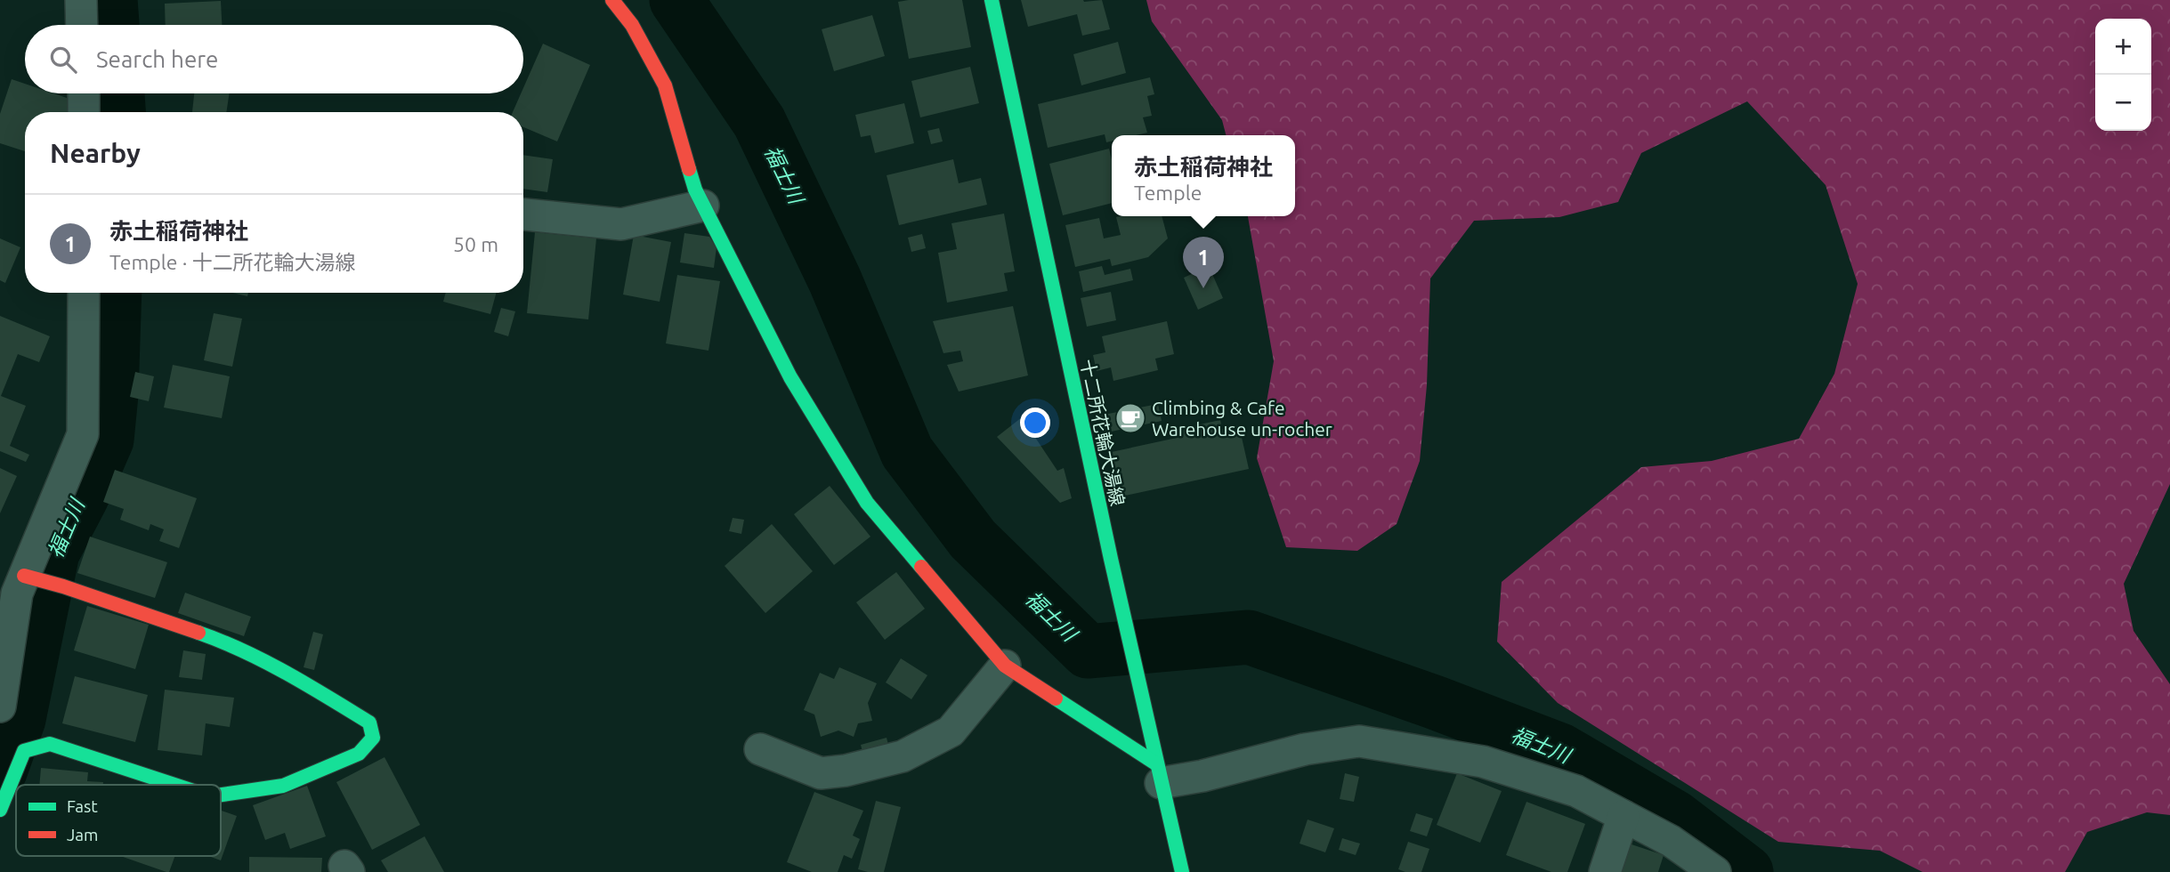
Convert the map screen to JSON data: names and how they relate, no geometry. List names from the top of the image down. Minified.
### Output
{"streets":{"street":["十二所花輪大湯線"]},"water":["福士川"],"places":{"cafe":["Climbing & Cafe Warehouse un-rocher"]},"legend":["Fast","Jam"],"page":{"map_buttons":["+","−"],"search":"Search here","heading":"Nearby","popup":["赤土稲荷神社","Temple"],"list":[{"mark":"1","name":"赤土稲荷神社","note":"Temple · 十二所花輪大湯線","value":"50 m"}],"pins":"1"}}
